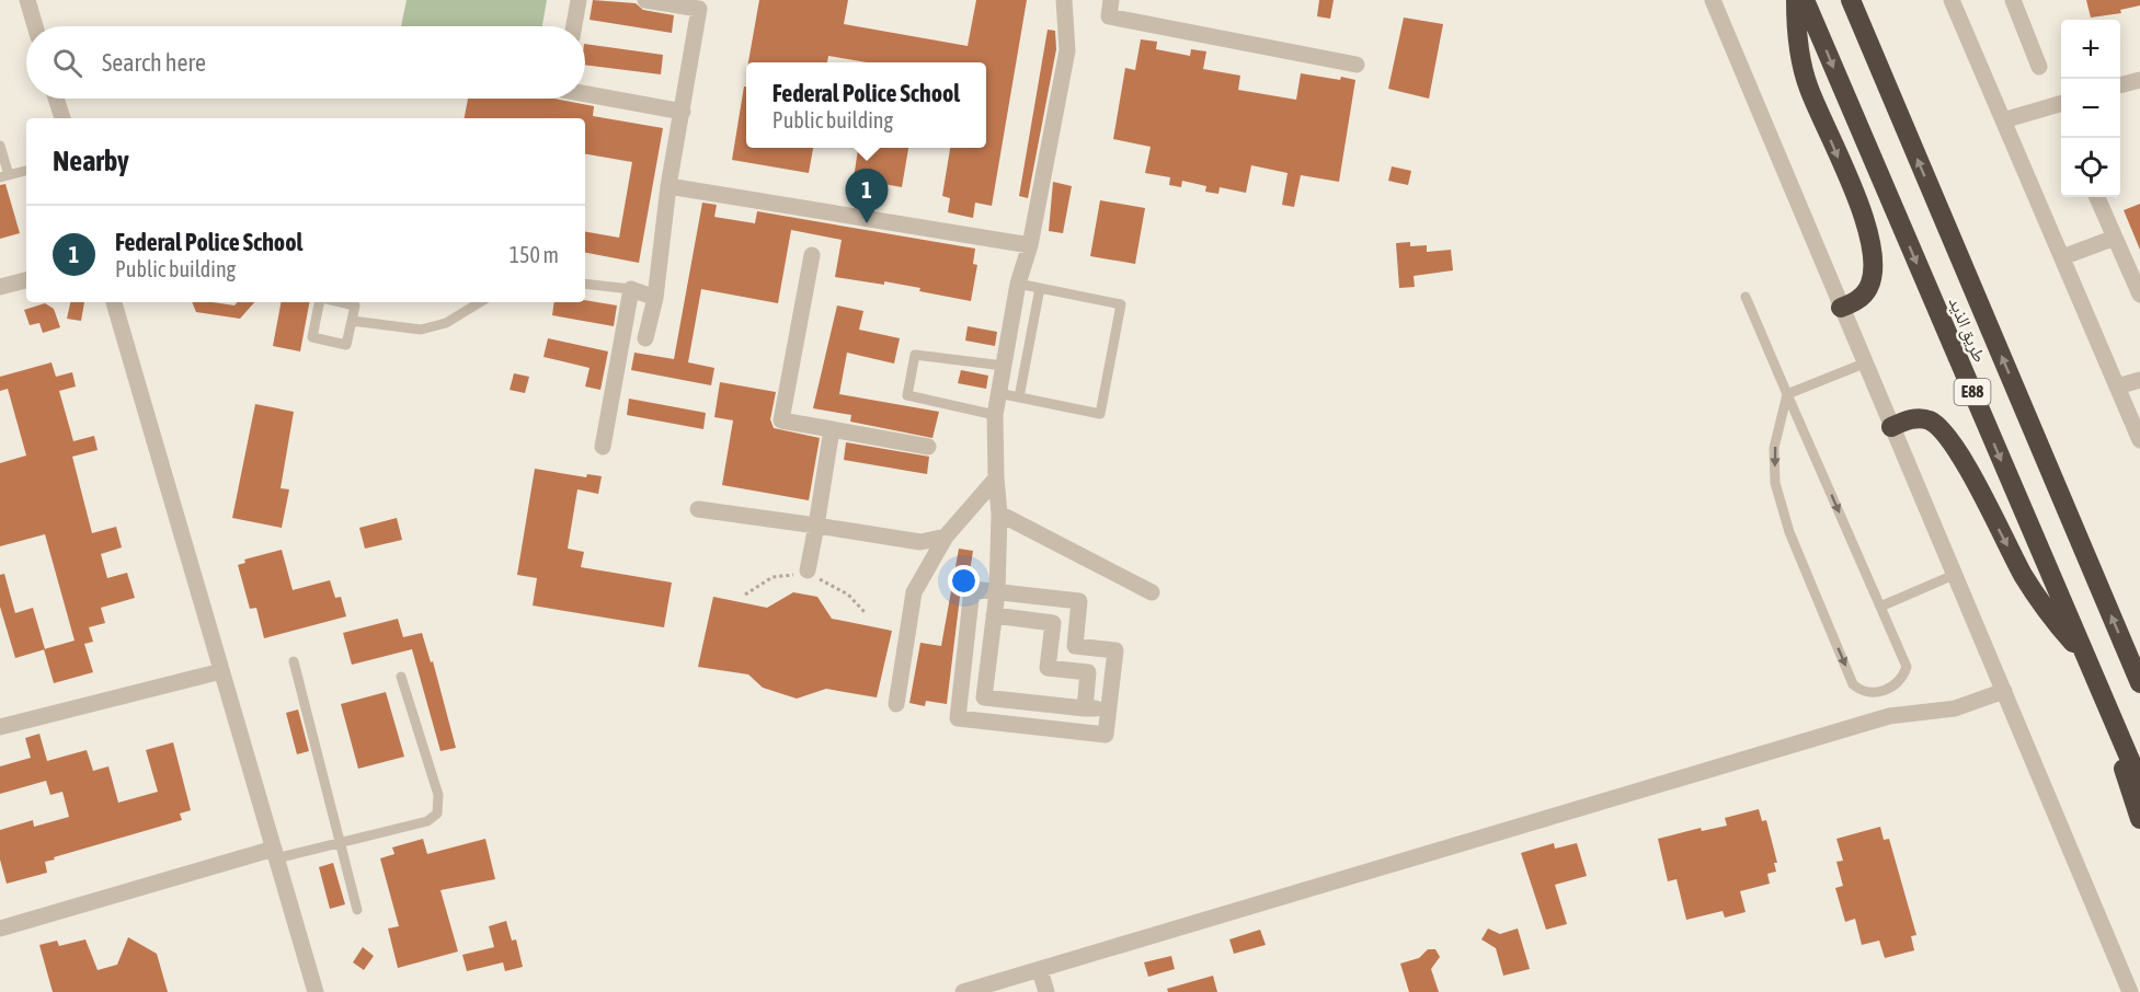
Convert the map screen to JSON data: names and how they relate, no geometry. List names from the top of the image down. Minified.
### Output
{"streets":{"highway":["طريق الذيد","E88"]},"page":{"map_buttons":["+","−"],"search":"Search here","popup":["Federal Police School","Public building"],"heading":"Nearby","pins":"1","list":[{"mark":"1","name":"Federal Police School","note":"Public building","value":"150 m"}]}}
